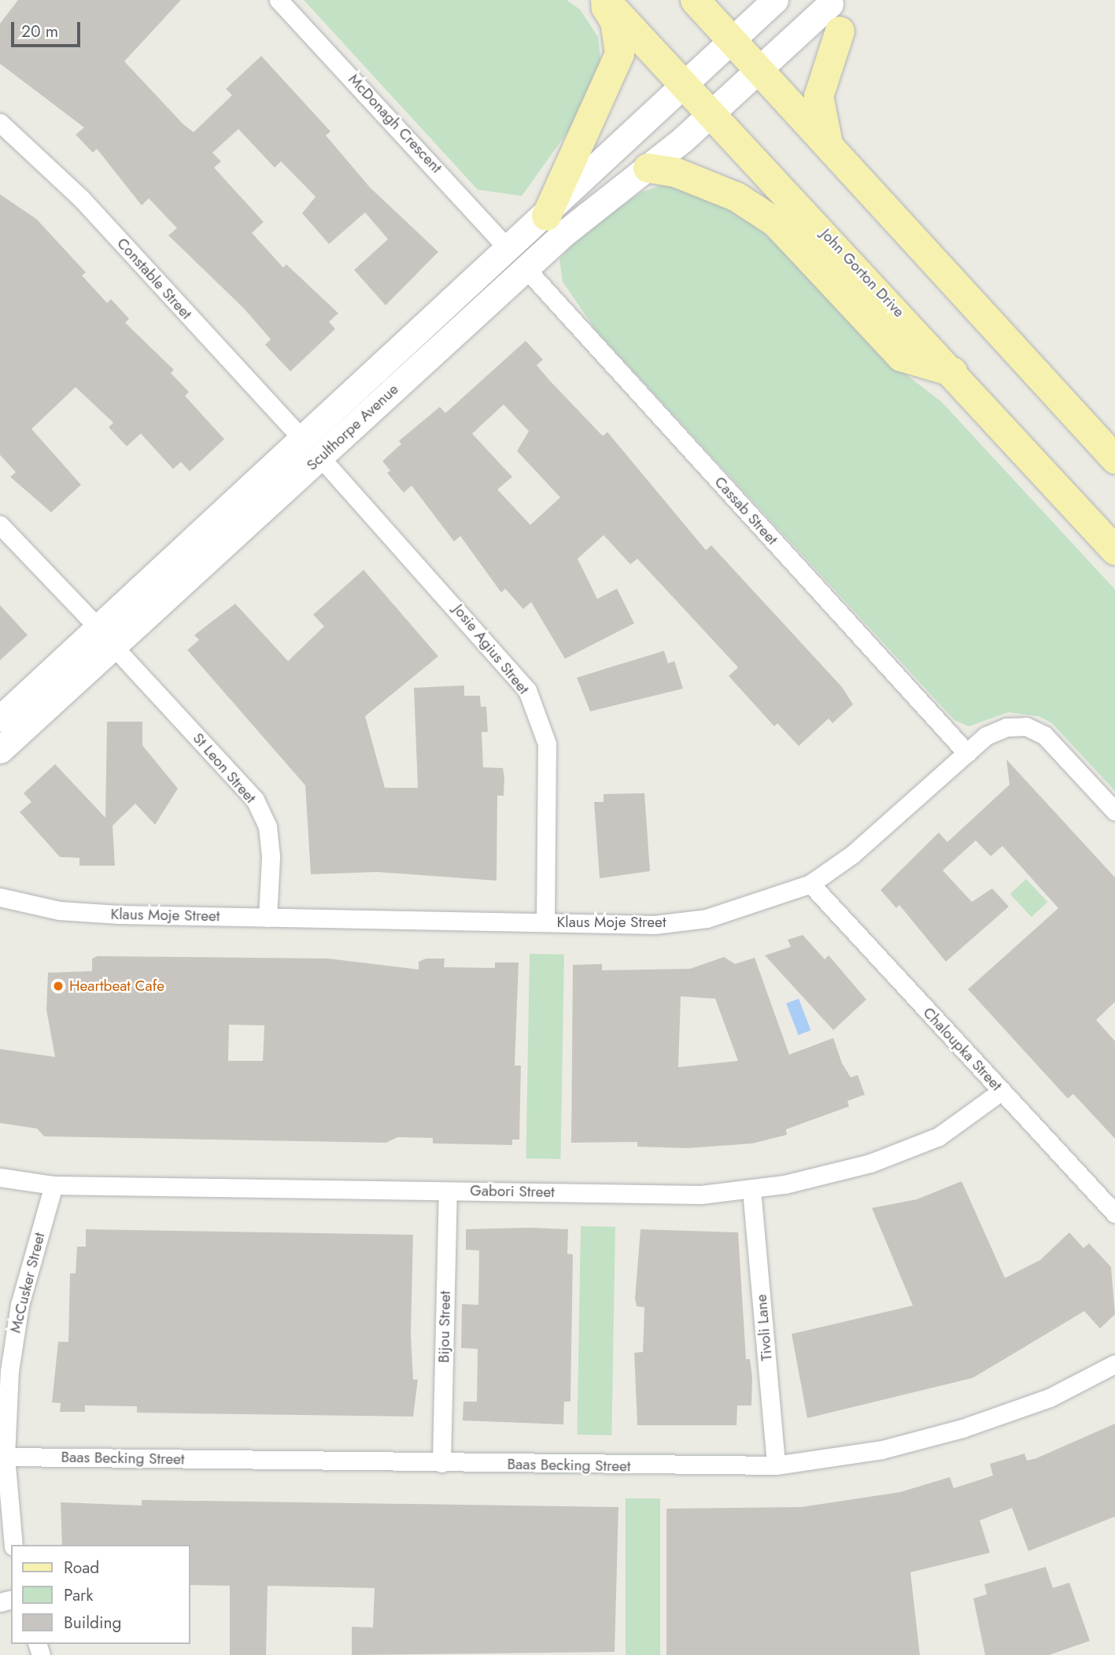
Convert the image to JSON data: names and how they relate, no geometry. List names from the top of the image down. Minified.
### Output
{"streets":{"main road":["John Gorton Drive"],"street":["McDonagh Crescent","Constable Street","Sculthorpe Avenue","Cassab Street","Josie Agius Street","St Leon Street","Klaus Moje Street","Chaloupka Street","Gabori Street","McCusker Street","Bijou Street","Tivoli Lane","Baas Becking Street"]},"crossings":[["McDonagh Crescent","Sculthorpe Avenue"],["McDonagh Crescent","Cassab Street"],["John Gorton Drive","Sculthorpe Avenue"],["Constable Street","Sculthorpe Avenue"],["Constable Street","Josie Agius Street"],["Sculthorpe Avenue","Cassab Street"],["Sculthorpe Avenue","Josie Agius Street"],["Sculthorpe Avenue","St Leon Street"],["Cassab Street","Klaus Moje Street"],["Josie Agius Street","Klaus Moje Street"],["St Leon Street","Klaus Moje Street"],["Klaus Moje Street","Chaloupka Street"],["Chaloupka Street","Gabori Street"],["Gabori Street","McCusker Street"],["Gabori Street","Bijou Street"],["Gabori Street","Tivoli Lane"],["McCusker Street","Baas Becking Street"],["Bijou Street","Baas Becking Street"],["Tivoli Lane","Baas Becking Street"]],"places":["Heartbeat Cafe"],"legend":["Road","Park","Building"],"scale_bar":"20 m"}
